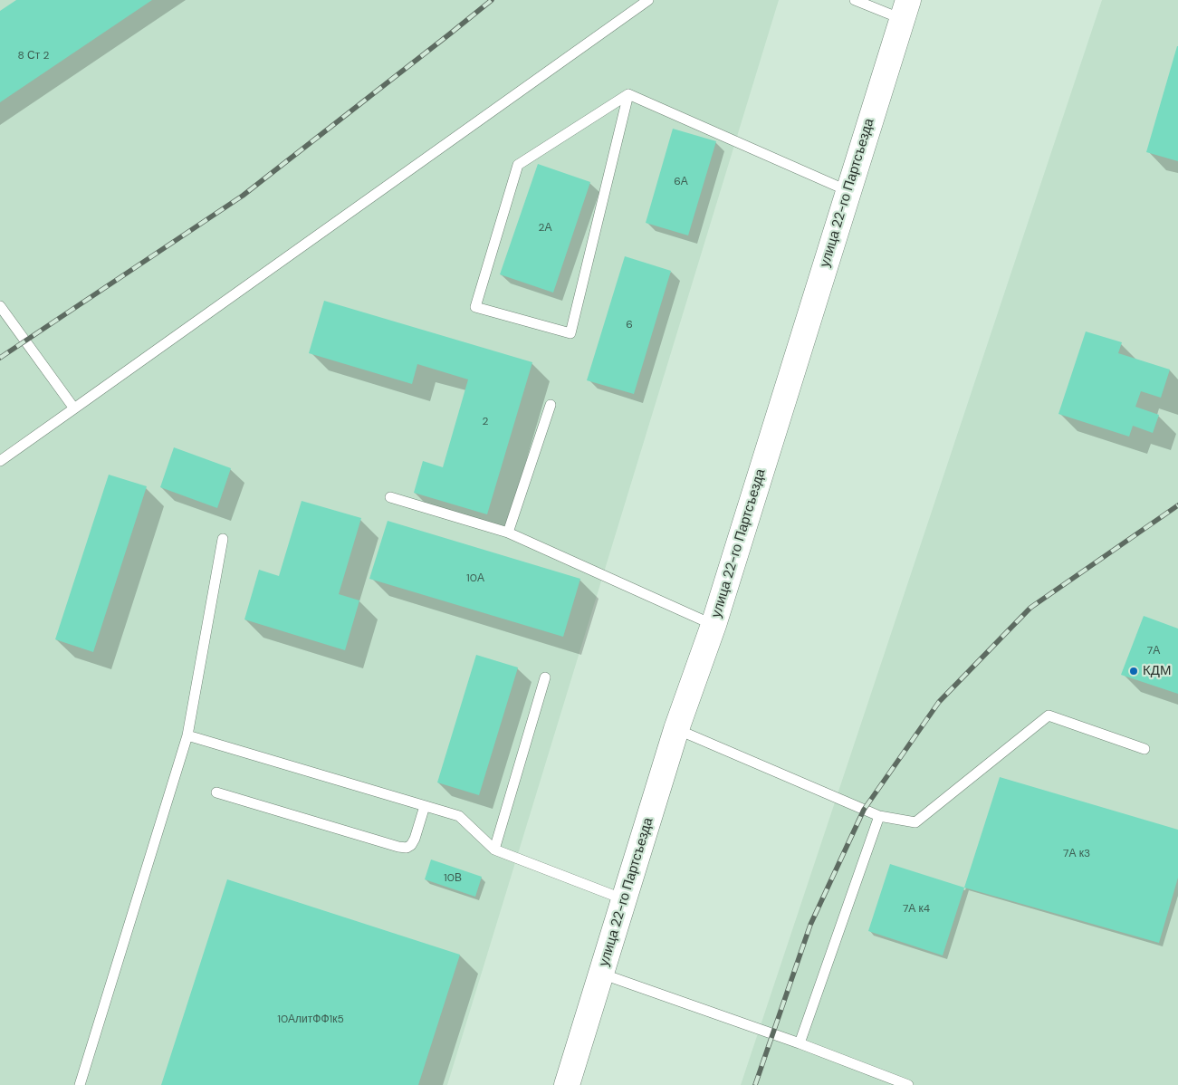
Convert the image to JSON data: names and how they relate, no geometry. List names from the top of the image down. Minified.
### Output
{"streets":{"street":["улица 22-го Партсъезда"]},"places":["КДМ"],"house_numbers":["8 Ст 2","6А","2А","6","2","10А","7А","7А к3","10В","7А к4","10АлитФФ1к5"]}
